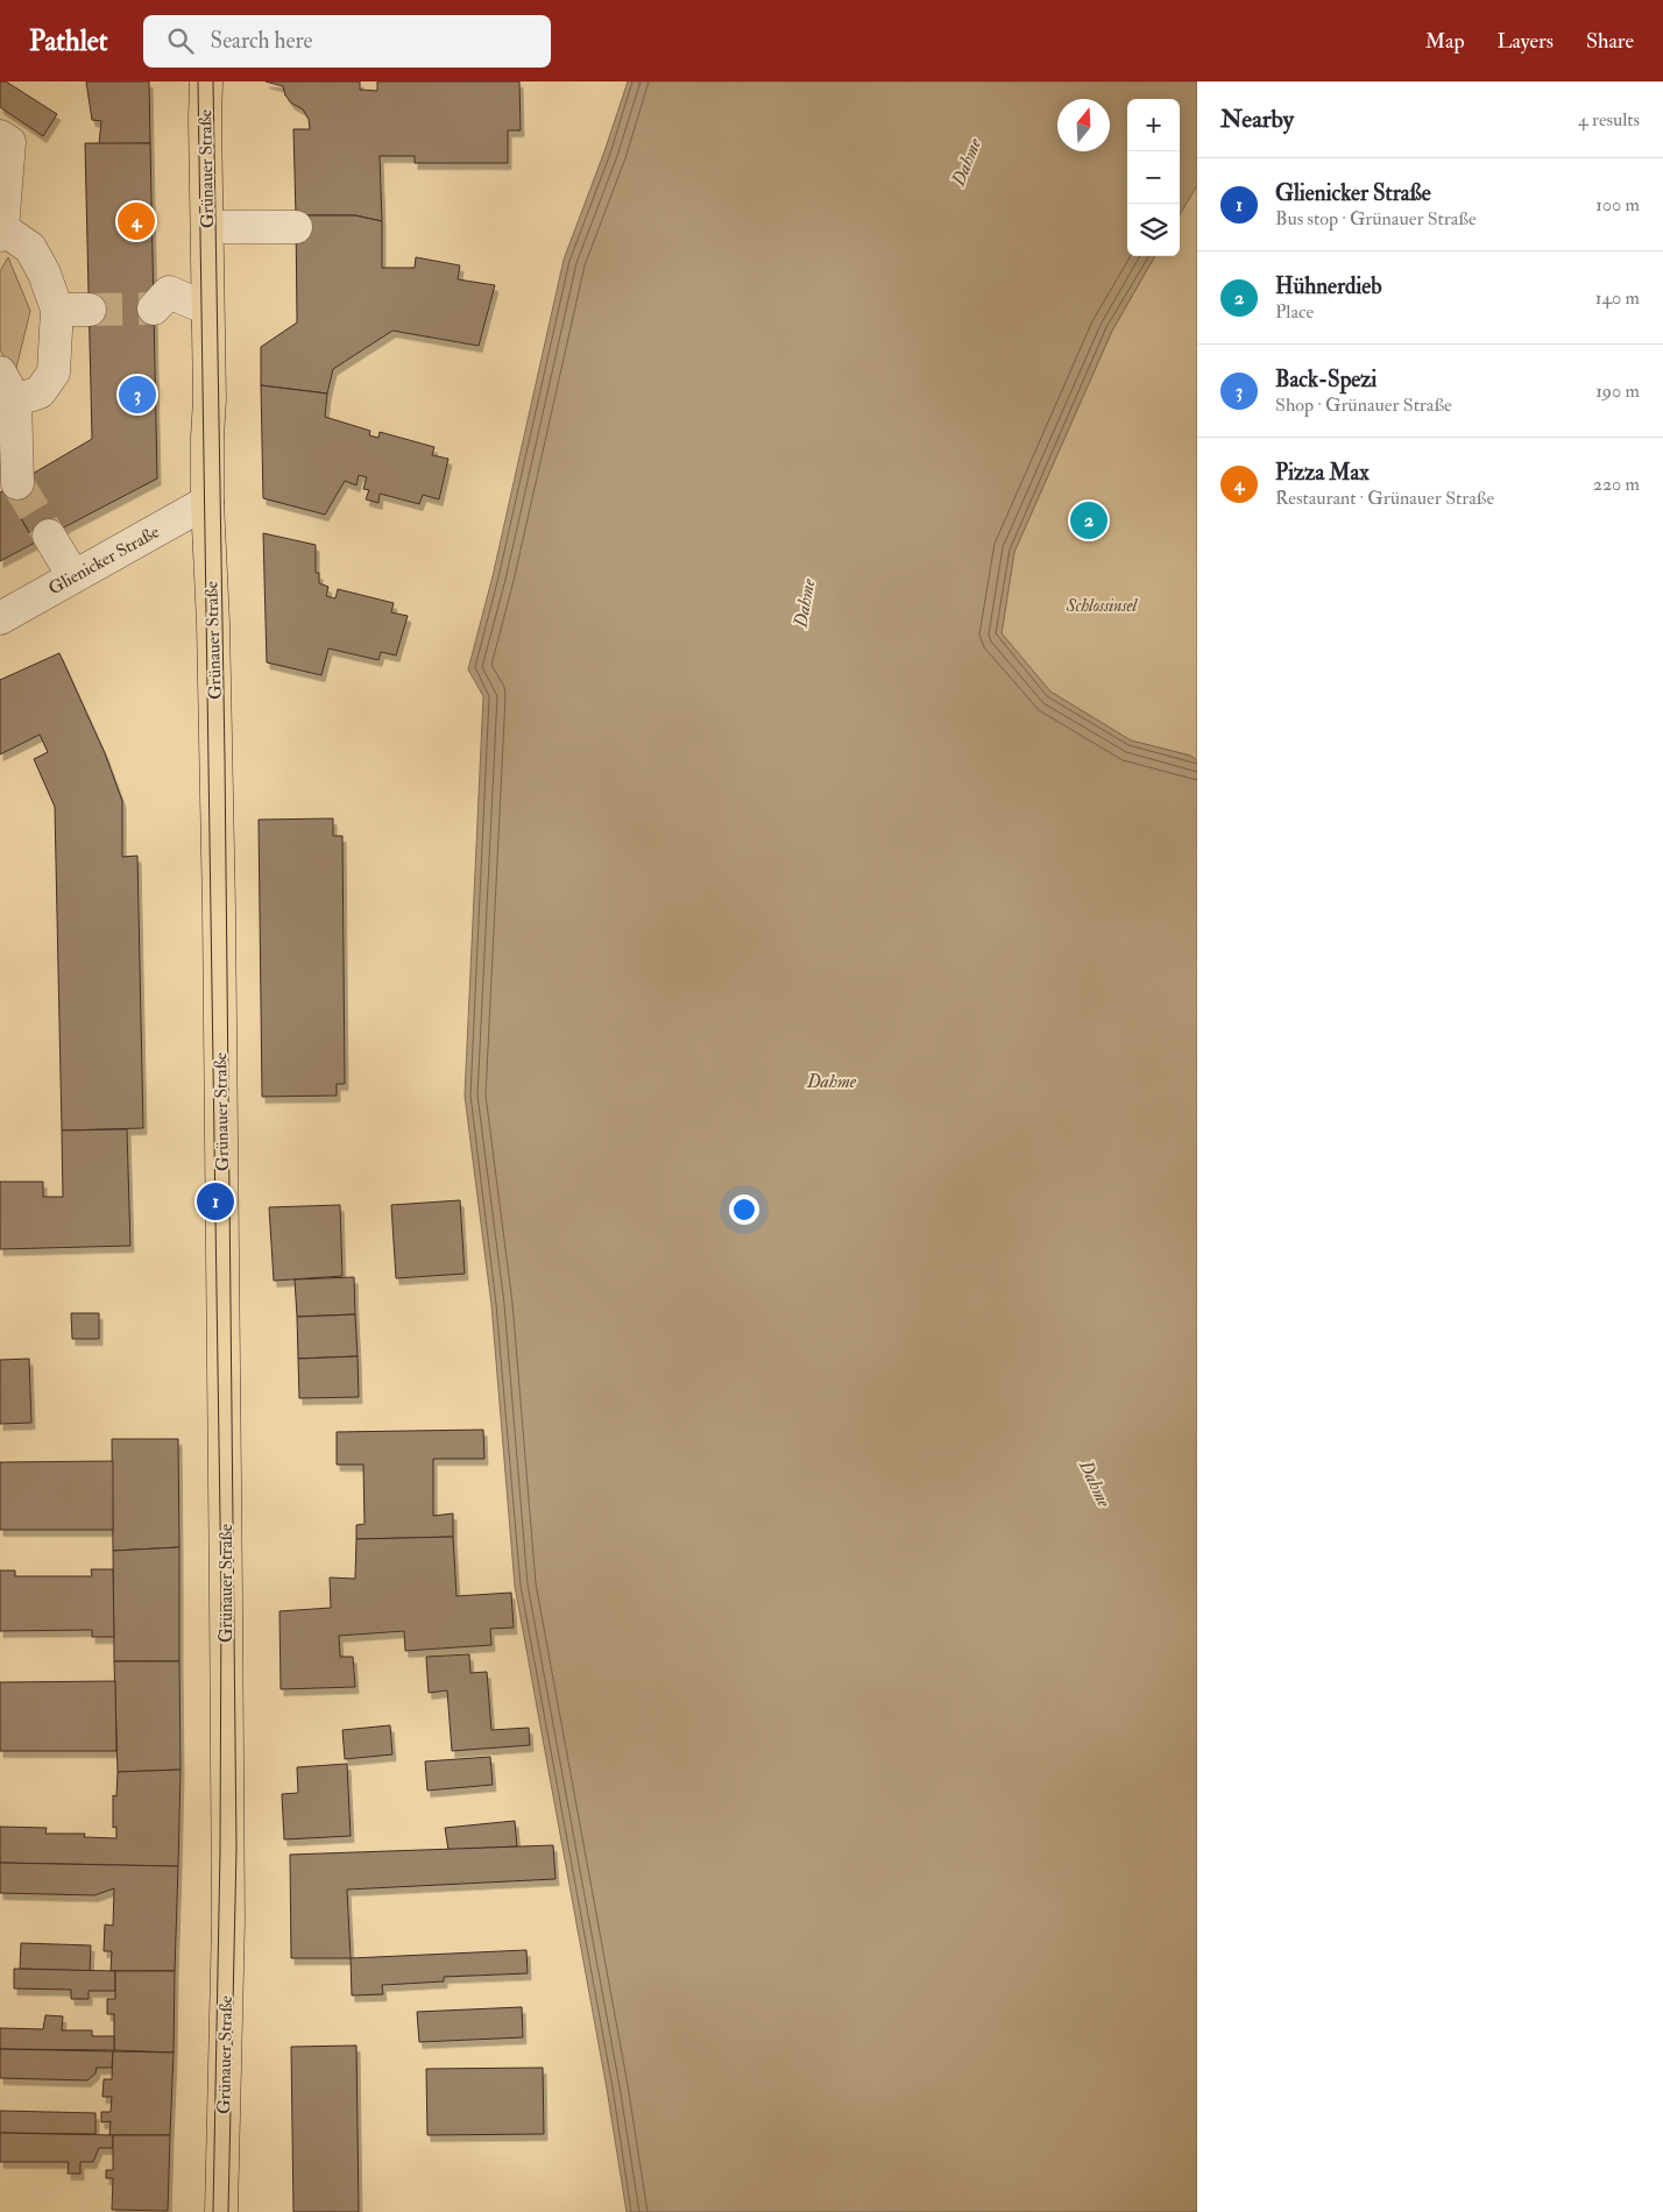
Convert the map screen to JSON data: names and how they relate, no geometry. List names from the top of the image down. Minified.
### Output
{"streets":{"main road":["Grünauer Straße"],"street":["Glienicker Straße"]},"crossings":[["Grünauer Straße","Glienicker Straße"]],"water":["Dahme"],"parks":["Schlossinsel"],"north":"top","page":{"header":"Pathlet","search":"Search here","nav":["Map","Layers","Share"],"heading":["Nearby","4 results"],"map_buttons":["+","−"],"list":[{"mark":"1","name":"Glienicker Straße","note":"Bus stop · Grünauer Straße","value":"100 m"},{"mark":"2","name":"Hühnerdieb","note":"Place","value":"140 m"},{"mark":"3","name":"Back-Spezi","note":"Shop · Grünauer Straße","value":"190 m"},{"mark":"4","name":"Pizza Max","note":"Restaurant · Grünauer Straße","value":"220 m"}],"pins":["4","3","2","1"]}}
